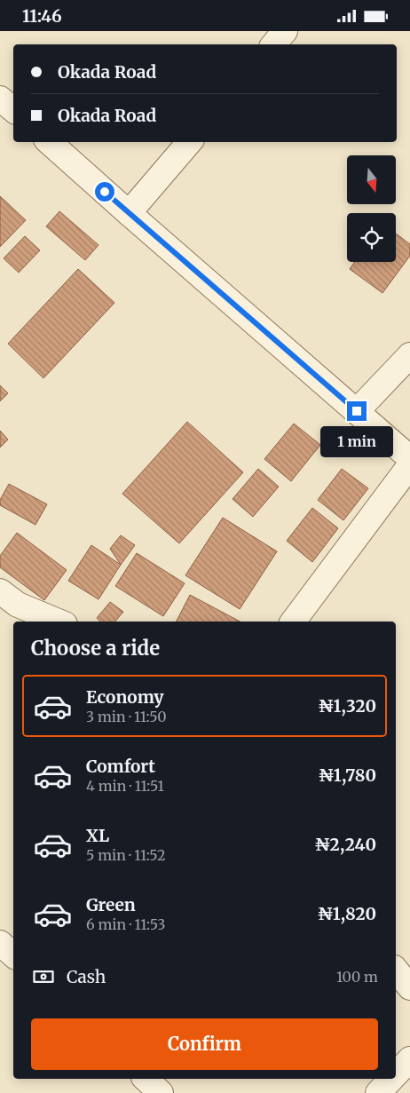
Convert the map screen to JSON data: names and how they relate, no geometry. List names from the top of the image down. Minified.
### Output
{"north":"bottom","page":{"status":"11:46","banner":["Okada Road","Okada Road"],"bubble":"1 min","heading":"Choose a ride","list":[{"name":"Economy","note":"3 min · 11:50","value":"₦1,320"},{"name":"Comfort","note":"4 min · 11:51","value":"₦1,780"},{"name":"XL","note":"5 min · 11:52","value":"₦2,240"},{"name":"Green","note":"6 min · 11:53","value":"₦1,820"}],"pay":["Cash","100 m"],"buttons":"Confirm"}}
